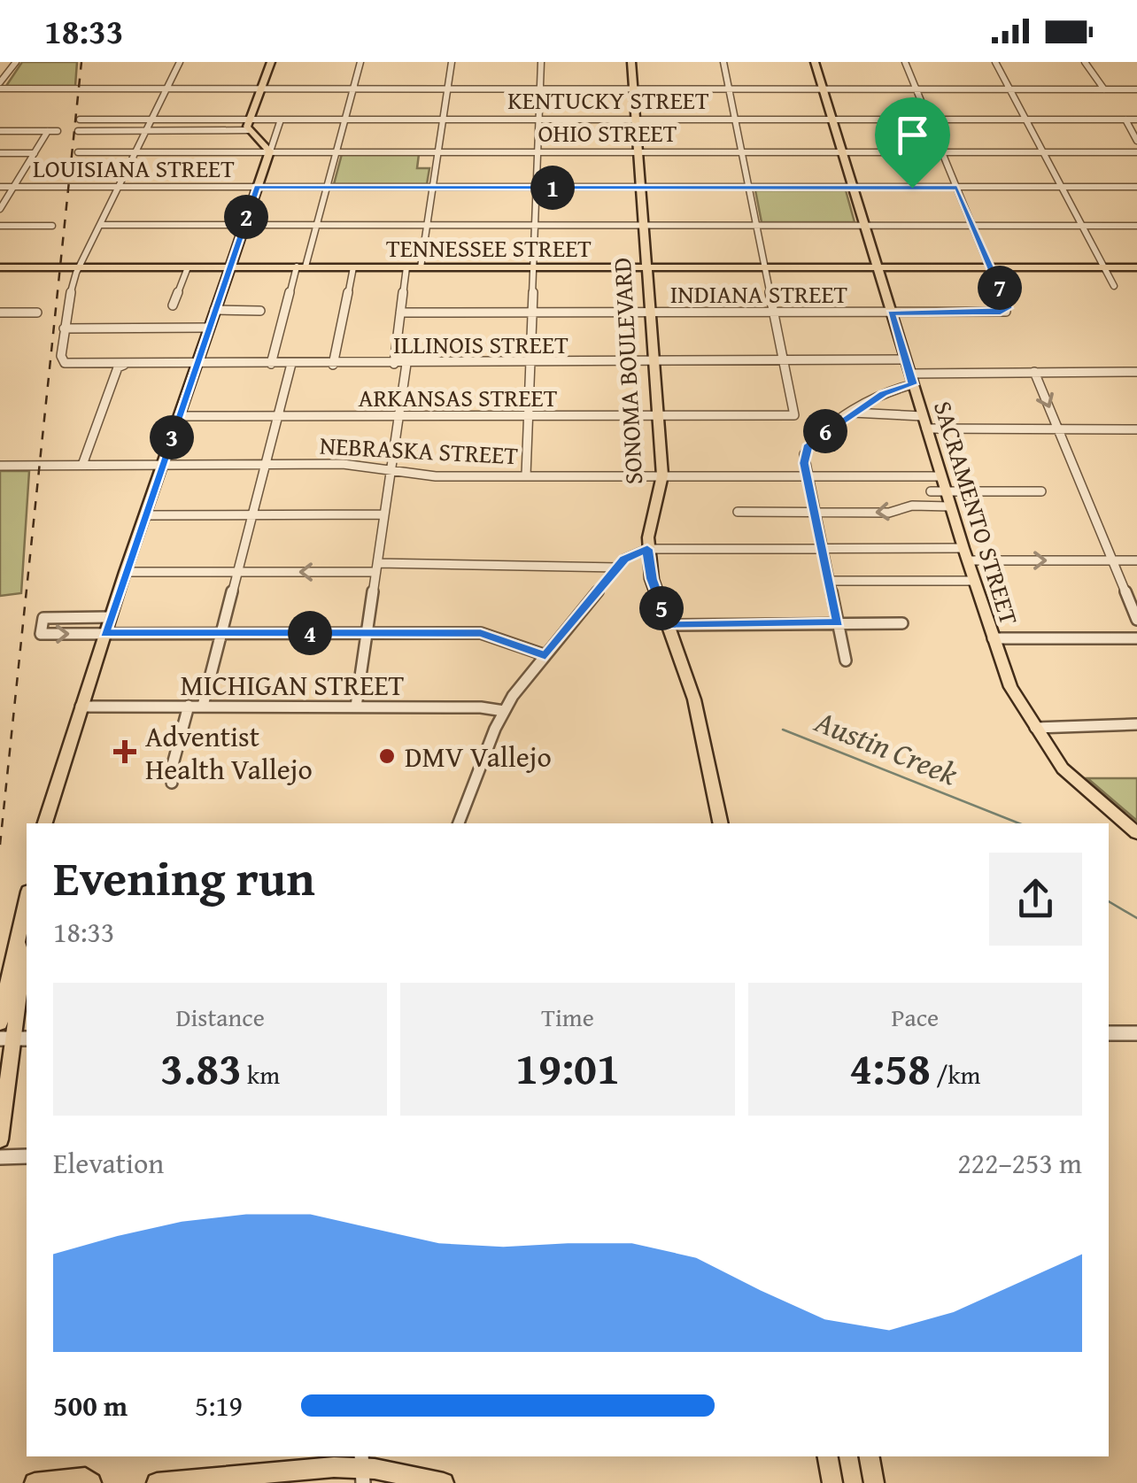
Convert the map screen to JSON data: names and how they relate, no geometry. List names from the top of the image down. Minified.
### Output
{"streets":{"main road":["TENNESSEE STREET","SONOMA BOULEVARD","SACRAMENTO STREET"],"street":["KENTUCKY STREET","OHIO STREET","LOUISIANA STREET","INDIANA STREET","ILLINOIS STREET","ARKANSAS STREET","NEBRASKA STREET","MICHIGAN STREET"]},"crossings":[["KENTUCKY STREET","SONOMA BOULEVARD"],["KENTUCKY STREET","SACRAMENTO STREET"],["OHIO STREET","SONOMA BOULEVARD"],["OHIO STREET","SACRAMENTO STREET"],["LOUISIANA STREET","SONOMA BOULEVARD"],["LOUISIANA STREET","SACRAMENTO STREET"],["TENNESSEE STREET","INDIANA STREET"],["TENNESSEE STREET","SONOMA BOULEVARD"],["TENNESSEE STREET","SACRAMENTO STREET"],["INDIANA STREET","SONOMA BOULEVARD"],["INDIANA STREET","SACRAMENTO STREET"],["ILLINOIS STREET","SONOMA BOULEVARD"],["ILLINOIS STREET","ARKANSAS STREET"],["ILLINOIS STREET","SACRAMENTO STREET"],["SONOMA BOULEVARD","ARKANSAS STREET"],["SONOMA BOULEVARD","NEBRASKA STREET"],["NEBRASKA STREET","SACRAMENTO STREET"]],"water":["Austin Creek"],"places":{"health":["Adventist Health Vallejo"],"other":["DMV Vallejo"]},"page":{"status":"18:33","pins":["1","2","7","6","3","5","4"],"heading":["Evening run","18:33"],"stats":[["Distance","3.83 km"],["Time","19:01"],["Pace","4:58 /km"]],"chart":["Elevation","222–253 m"],"list":[{"name":"500 m","note":"5:19"}]}}
